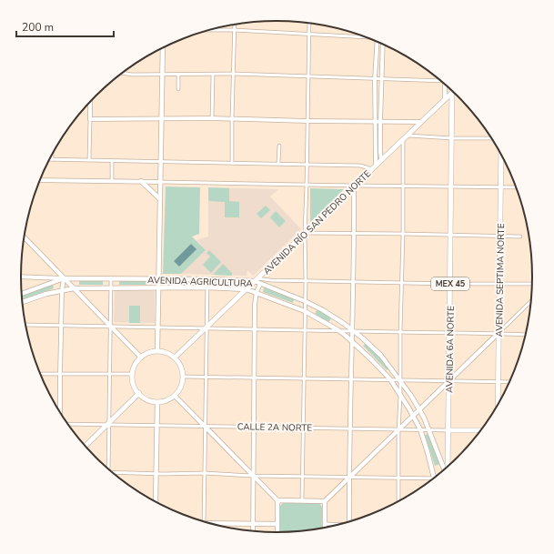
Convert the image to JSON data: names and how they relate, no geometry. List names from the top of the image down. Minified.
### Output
{"streets":{"main road":["AVENIDA RÍO SAN PEDRO NORTE","AVENIDA SEPTIMA NORTE","AVENIDA AGRICULTURA","MEX 45","AVENIDA 6A NORTE","CALLE 2A NORTE"]},"crossings":[["AVENIDA RÍO SAN PEDRO NORTE","AVENIDA AGRICULTURA"],["AVENIDA RÍO SAN PEDRO NORTE","AVENIDA 6A NORTE"],["AVENIDA AGRICULTURA","CALLE 2A NORTE"],["AVENIDA 6A NORTE","CALLE 2A NORTE"]],"scale_bar":"200 m"}
